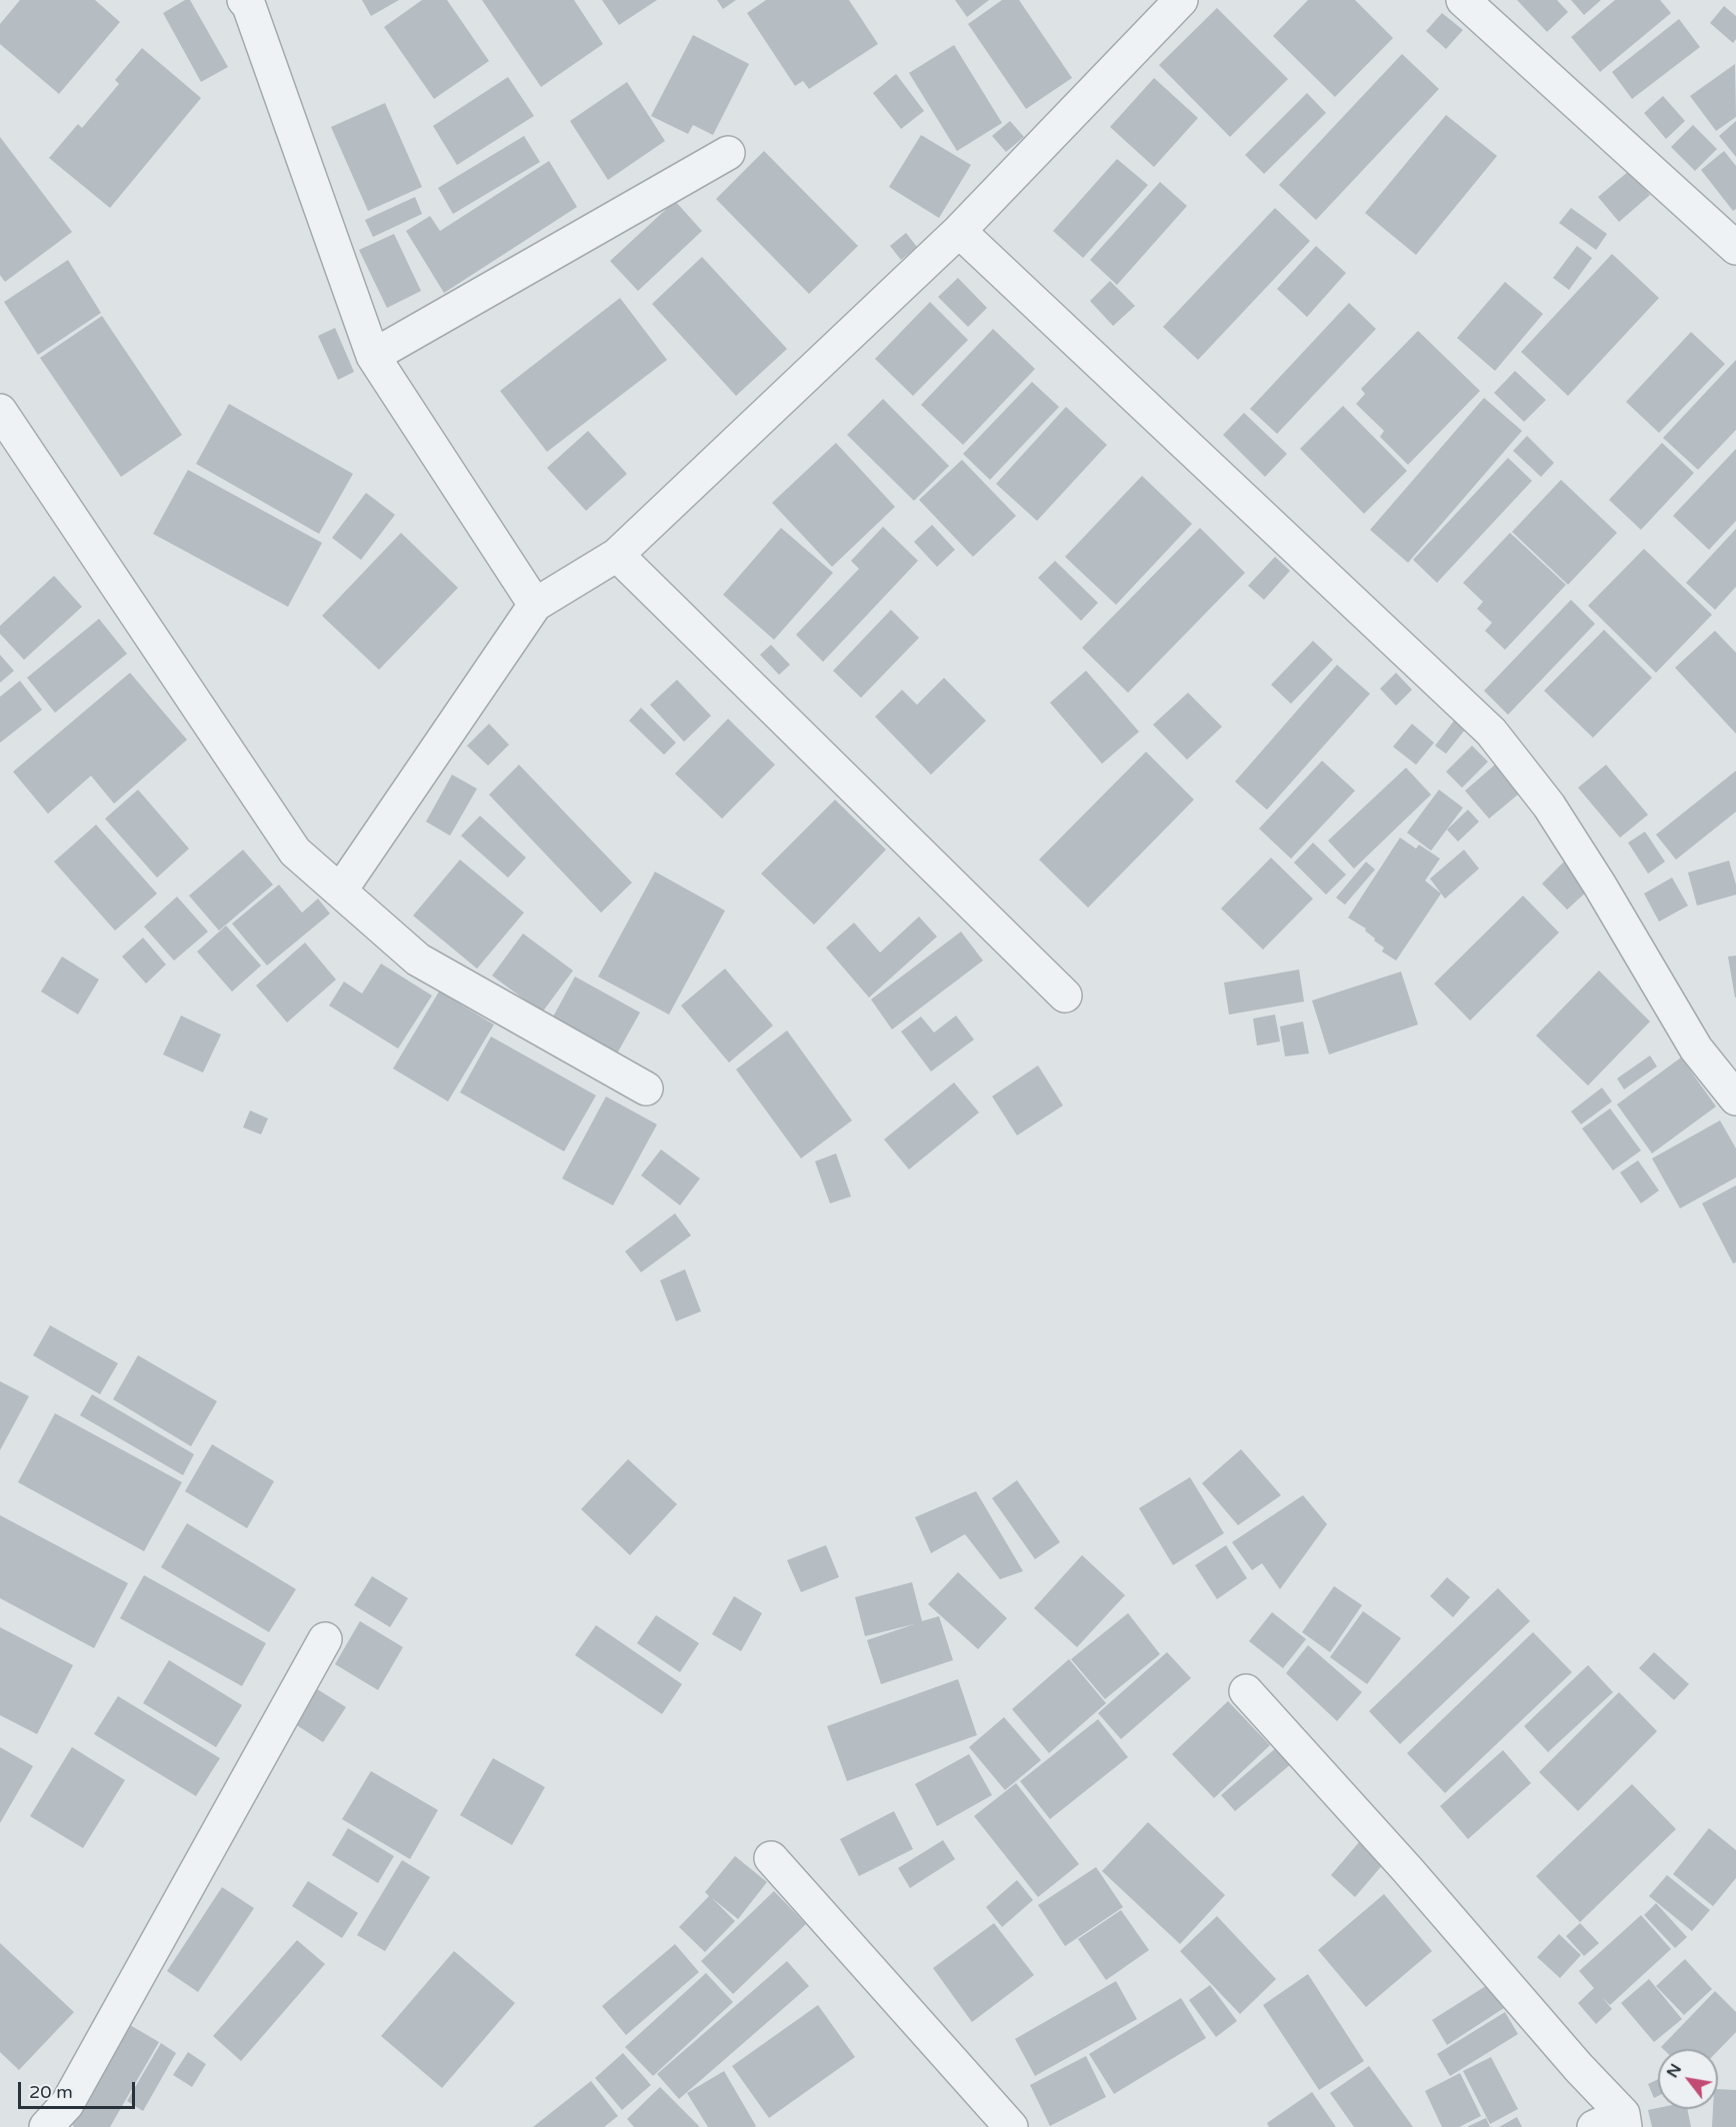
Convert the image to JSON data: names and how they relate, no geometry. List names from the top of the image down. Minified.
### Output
{"scale_bar":"20 m","north":"top left"}
